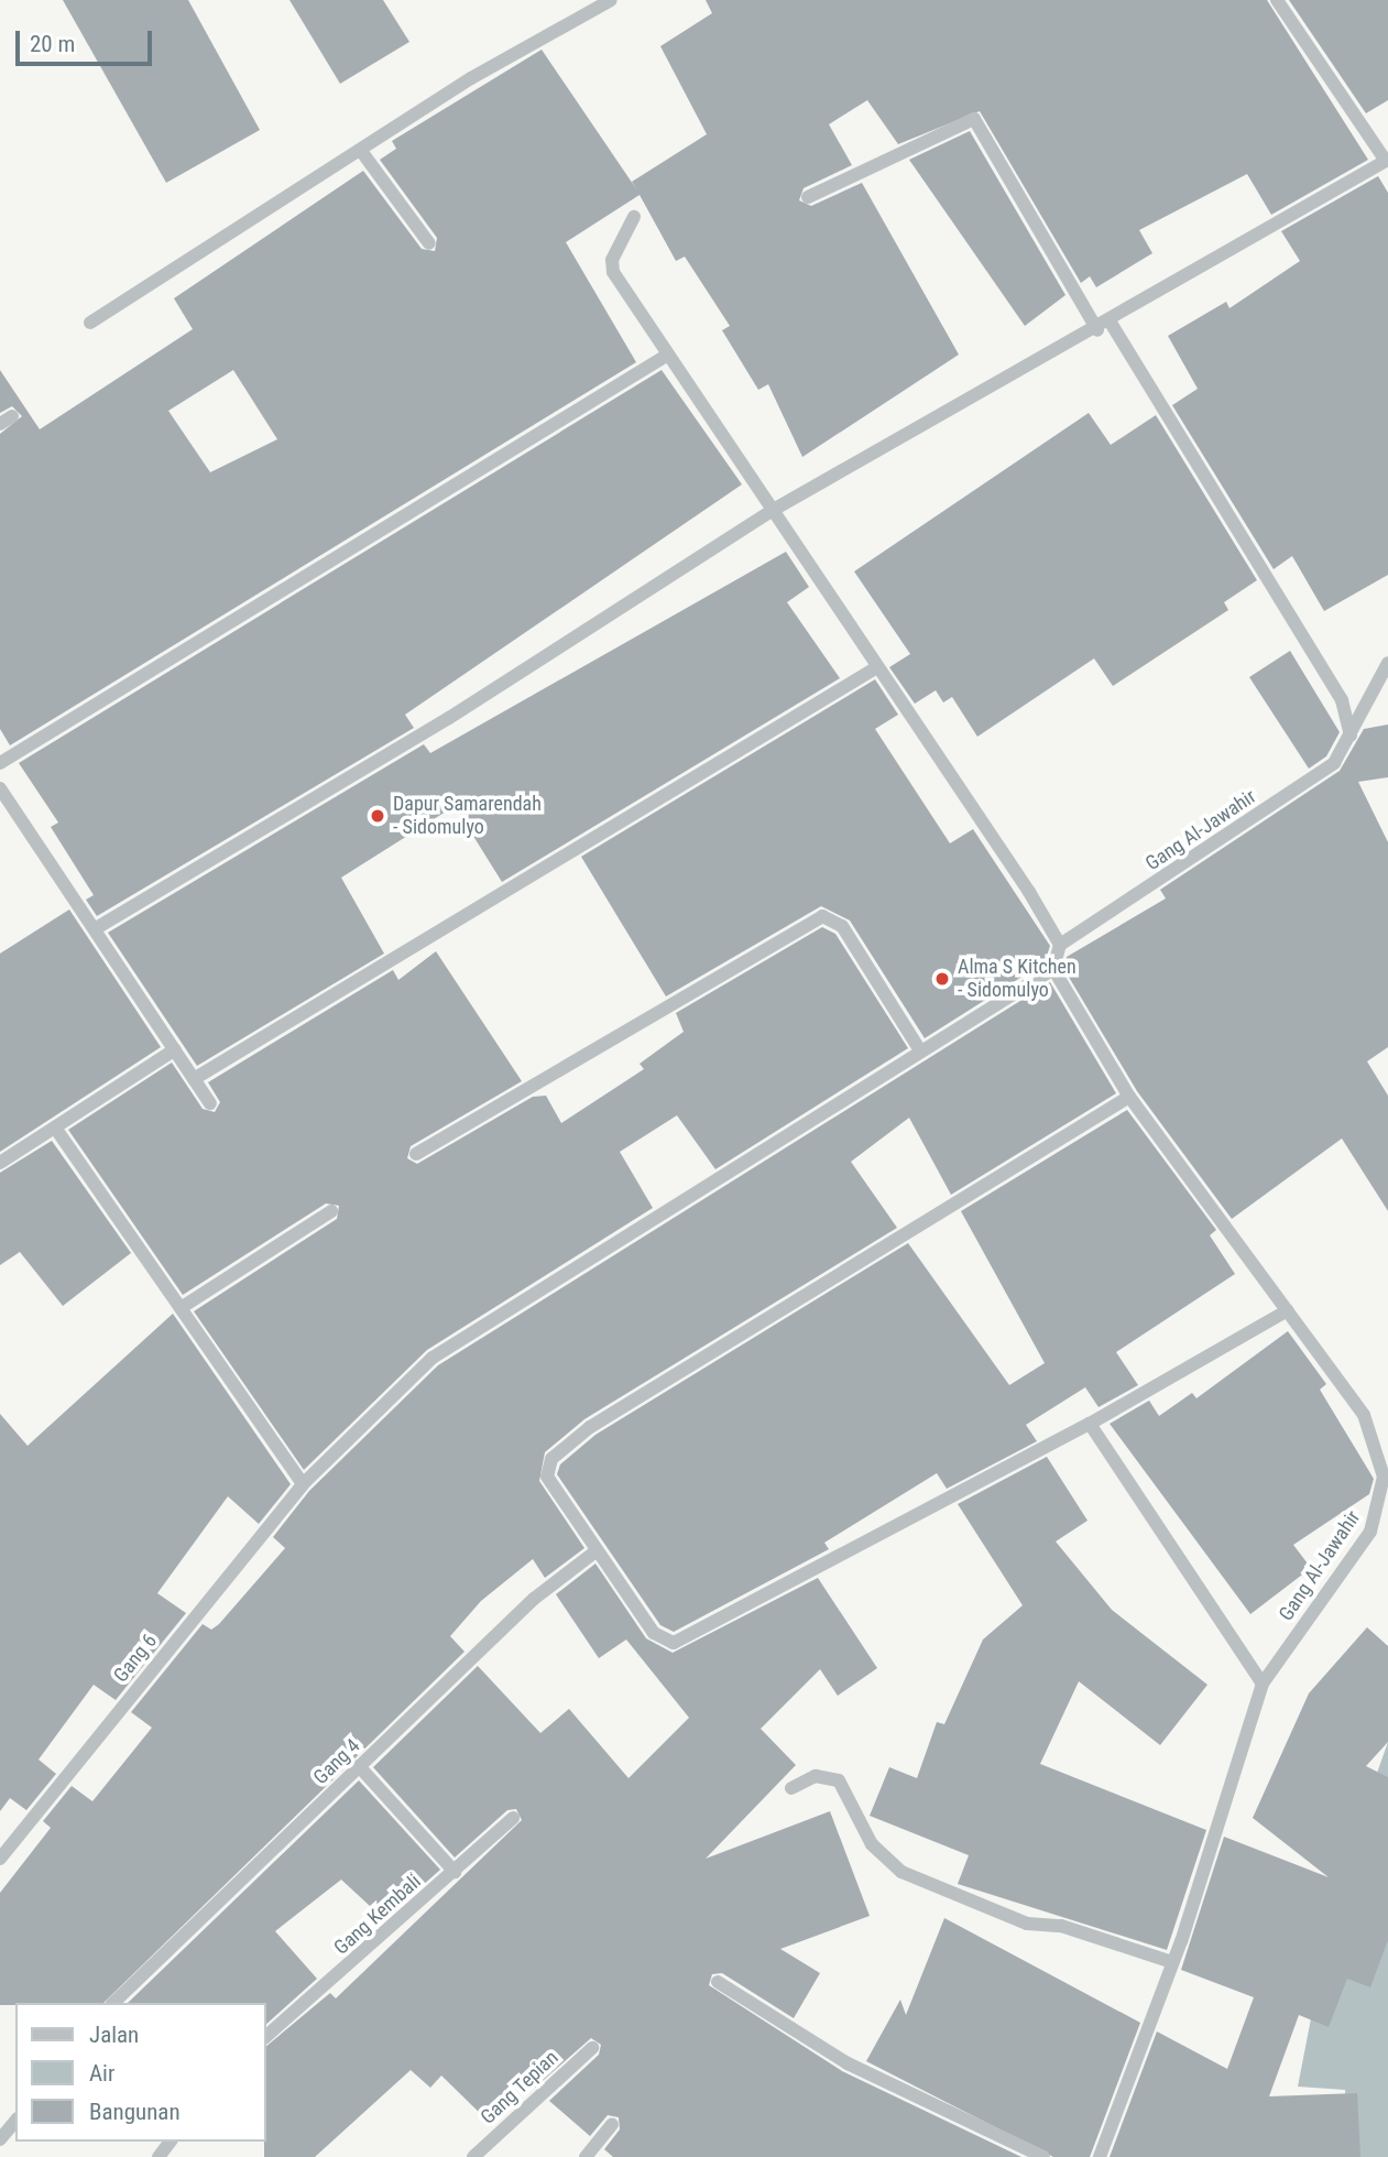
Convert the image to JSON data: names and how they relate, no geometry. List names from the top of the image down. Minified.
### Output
{"streets":{"street":["Gang Al-Jawahir","Gang 6","Gang 4","Gang Kembali","Gang Tepian"]},"crossings":[["Gang Al-Jawahir","Gang 6"]],"places":["Dapur Samarendah - Sidomulyo","Alma S Kitchen - Sidomulyo"],"legend":["Jalan","Air","Bangunan"],"scale_bar":"20 m"}
